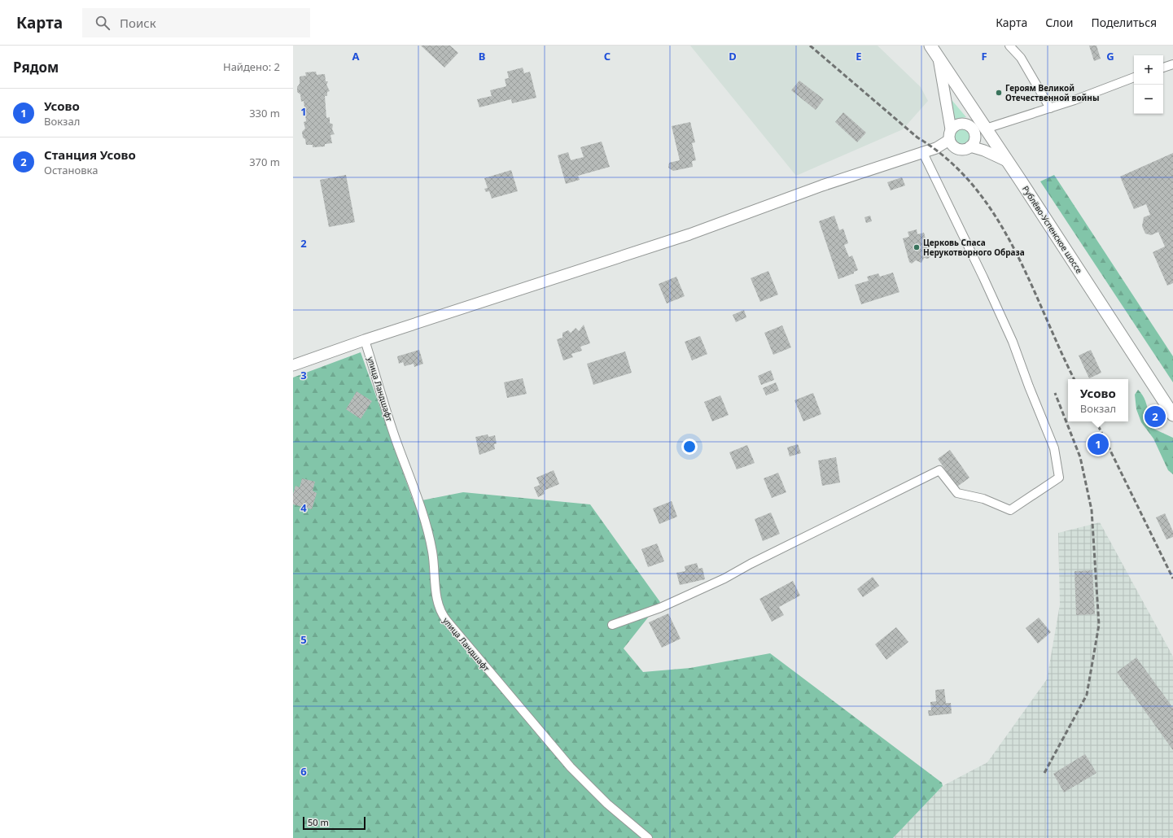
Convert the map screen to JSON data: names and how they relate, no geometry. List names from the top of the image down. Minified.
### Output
{"streets":{"main road":["Рублёво-Успенское шоссе"],"street":["улица Ландшафт"]},"places":["Героям Великой Отечественной войны","Церковь Спаса Нерукотворного Образа"],"scale_bar":"50 m","page":{"header":"Карта","search":"Поиск","nav":["Карта","Слои","Поделиться"],"heading":["Рядом","Найдено: 2"],"map_buttons":["+","−"],"list":[{"mark":"1","name":"Усово","note":"Вокзал","value":"330 m"},{"mark":"2","name":"Станция Усово","note":"Остановка","value":"370 m"}],"popup":["Усово","Вокзал"],"pins":["2","1"],"scale":"50 m"},"grid":{"columns":["A","B","C","D","E","F","G"],"rows":["1","2","3","4","5","6"]}}
